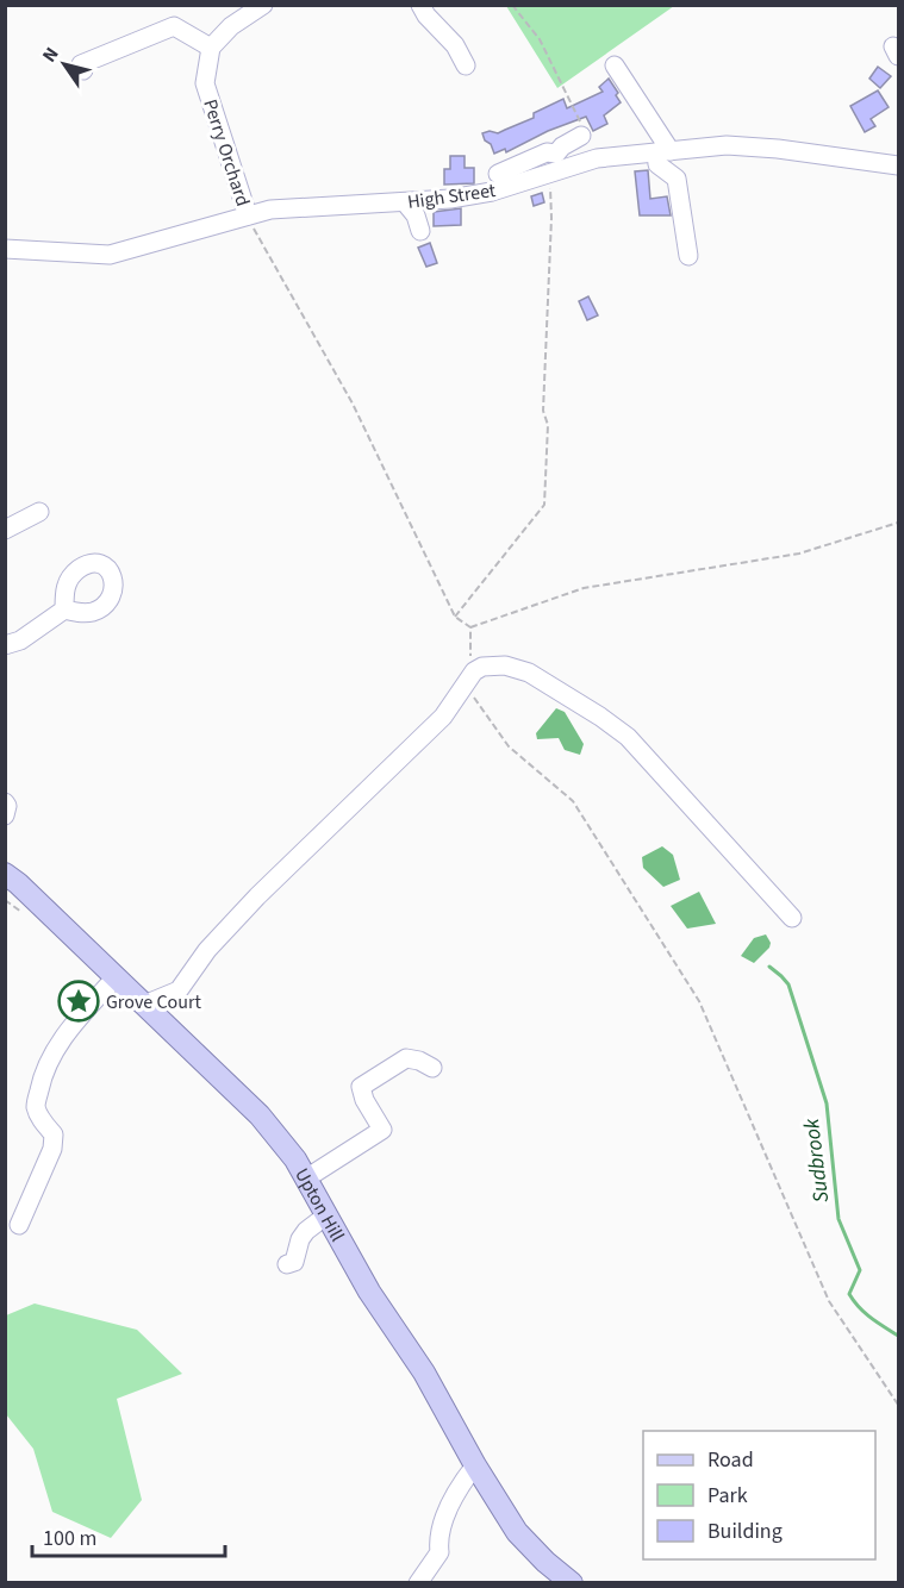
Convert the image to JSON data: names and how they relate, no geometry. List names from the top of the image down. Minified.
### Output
{"streets":{"main road":["Upton Hill"],"street":["Perry Orchard","High Street"]},"crossings":[["Perry Orchard","High Street"]],"water":["Sudbrook"],"places":{"place":["Grove Court"]},"legend":["Road","Park","Building"],"scale_bar":"100 m","north":"top left"}
